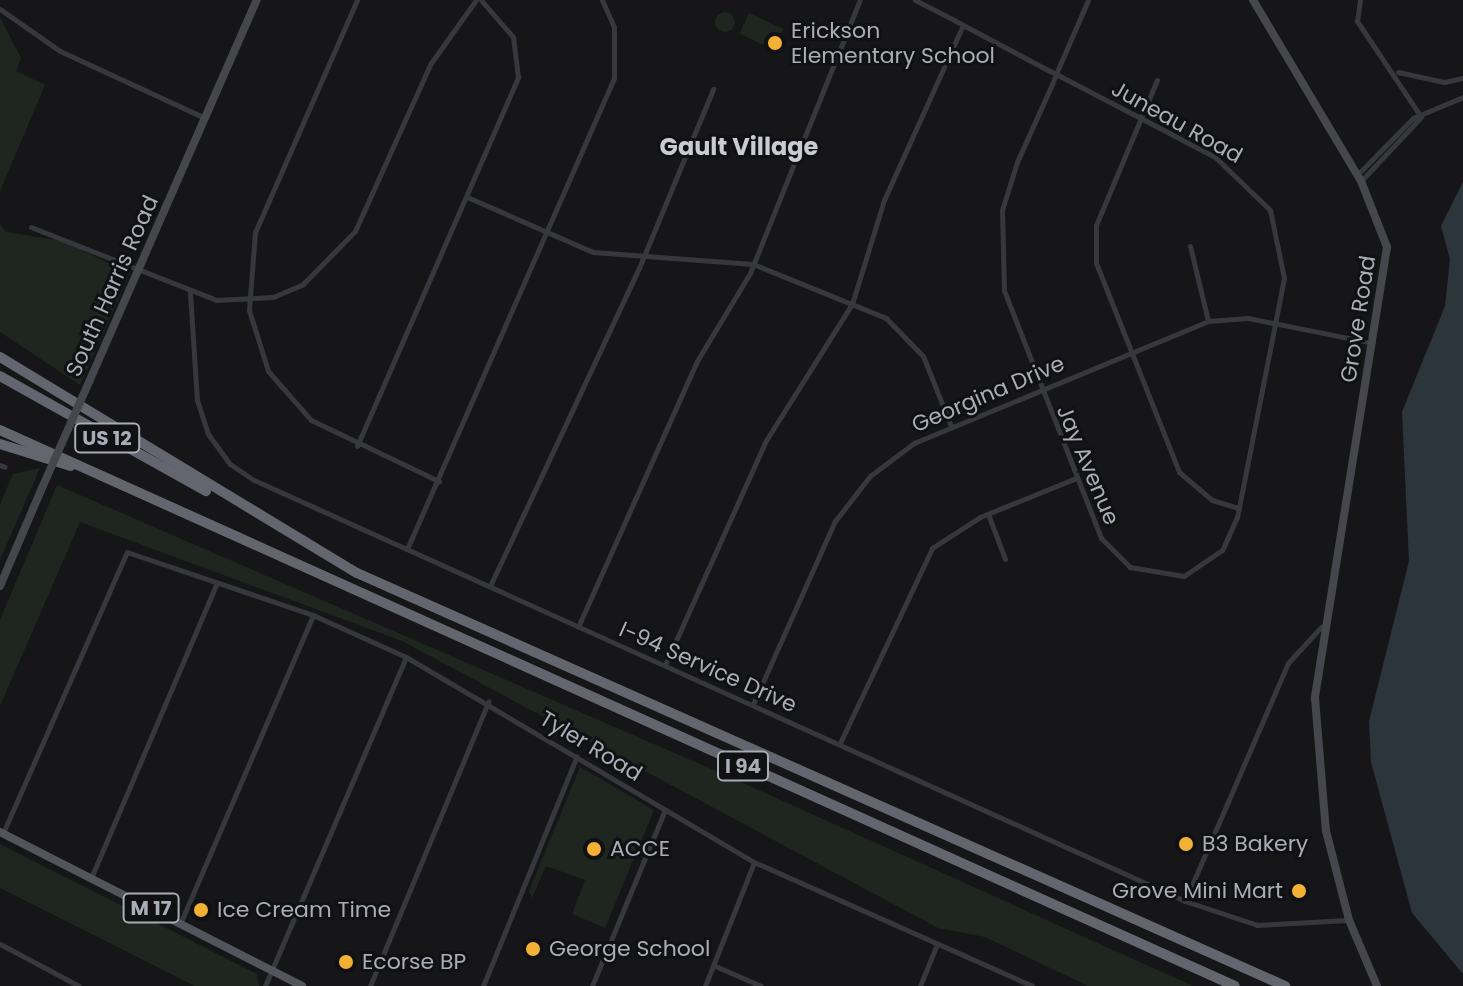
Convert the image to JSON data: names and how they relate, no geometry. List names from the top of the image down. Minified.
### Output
{"streets":{"highway":["US 12","I 94"],"main road":["South Harris Road","Grove Road","M 17"],"street":["Juneau Road","Georgina Drive","Jay Avenue","I-94 Service Drive","Tyler Road"]},"crossings":[["Juneau Road","Georgina Drive"],["Juneau Road","Jay Avenue"],["Grove Road","Georgina Drive"],["Grove Road","I-94 Service Drive"],["Georgina Drive","Jay Avenue"],["Georgina Drive","I-94 Service Drive"],["US 12","I 94"],["Tyler Road","M 17"]],"districts":["Gault Village"],"places":["Erickson Elementary School","B3 Bakery","ACCE","Grove Mini Mart","Ice Cream Time","George School","Ecorse BP"]}
